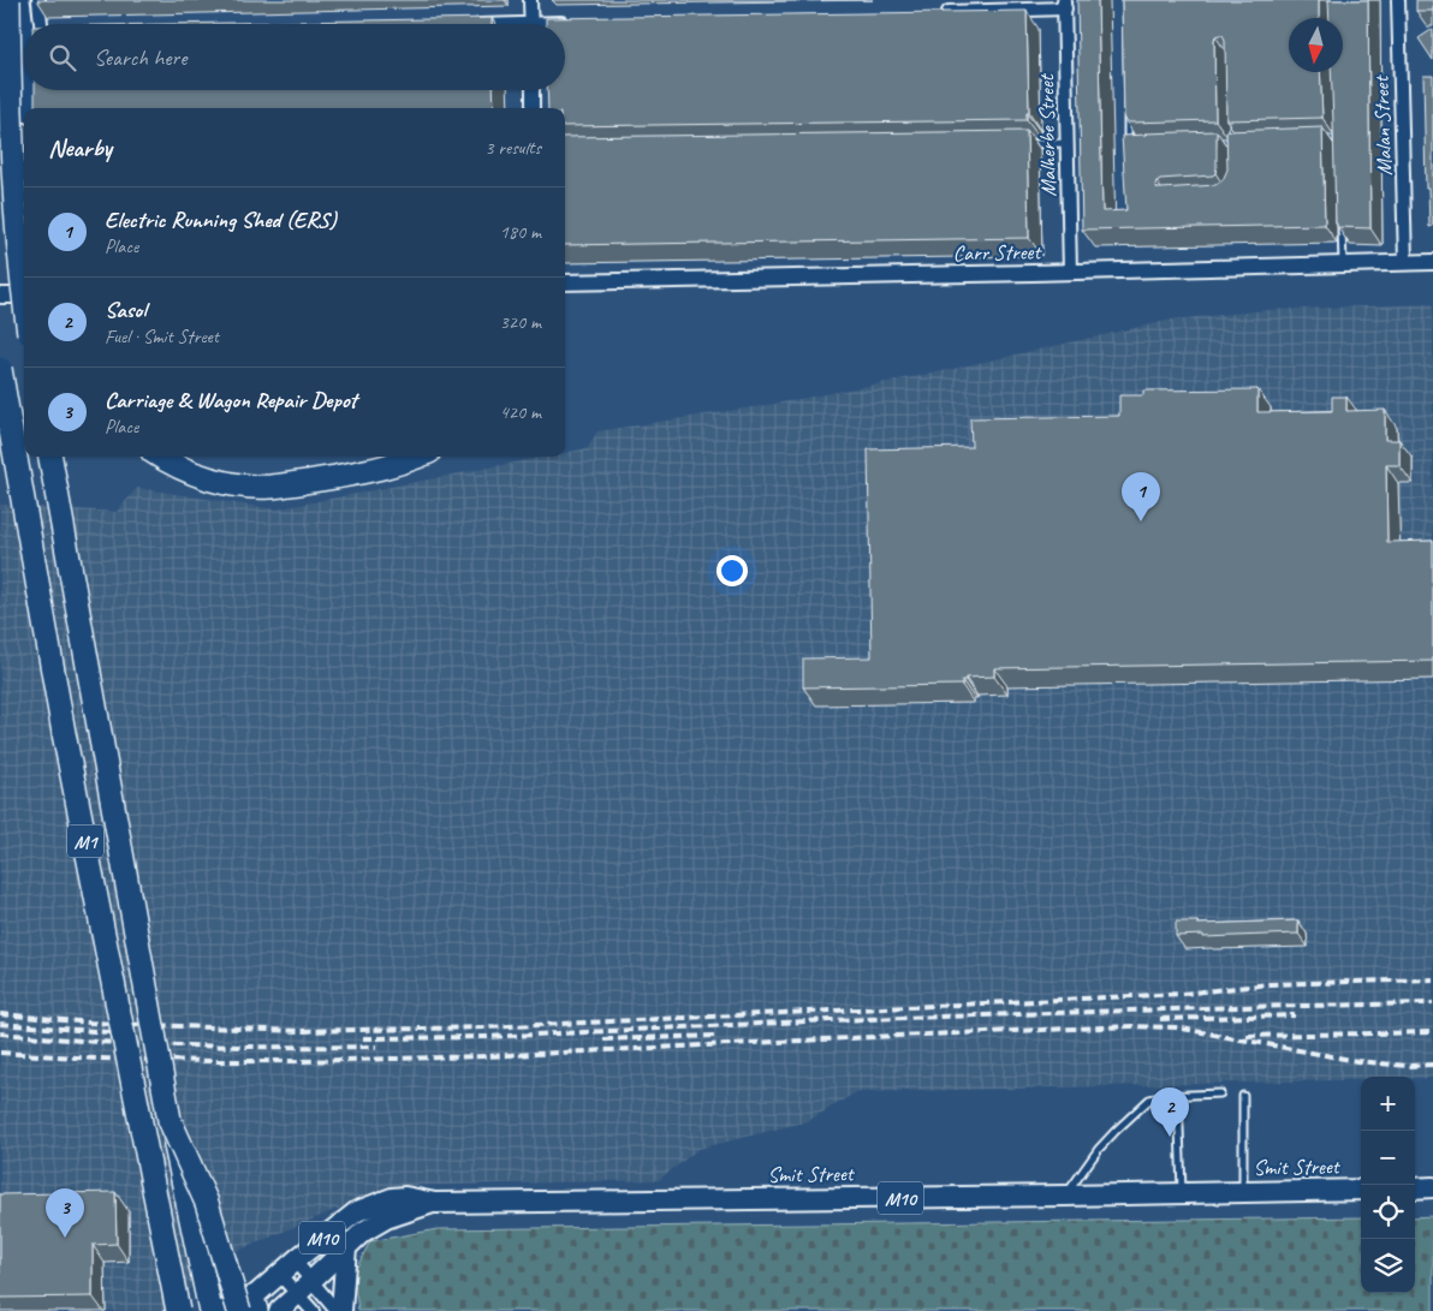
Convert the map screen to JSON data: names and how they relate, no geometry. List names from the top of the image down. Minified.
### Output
{"streets":{"highway":["M1"],"main road":["Smit Street","M10"],"street":["Malan Street","Malherbe Street","Carr Street"]},"crossings":[["Malan Street","Carr Street"],["Malherbe Street","Carr Street"]],"north":"bottom","page":{"search":"Search here","heading":["Nearby","3 results"],"list":[{"mark":"1","name":"Electric Running Shed (ERS)","note":"Place","value":"180 m"},{"mark":"2","name":"Sasol","note":"Fuel · Smit Street","value":"320 m"},{"mark":"3","name":"Carriage & Wagon Repair Depot","note":"Place","value":"420 m"}],"pins":["1","2","3"],"map_buttons":["+","−"]}}
